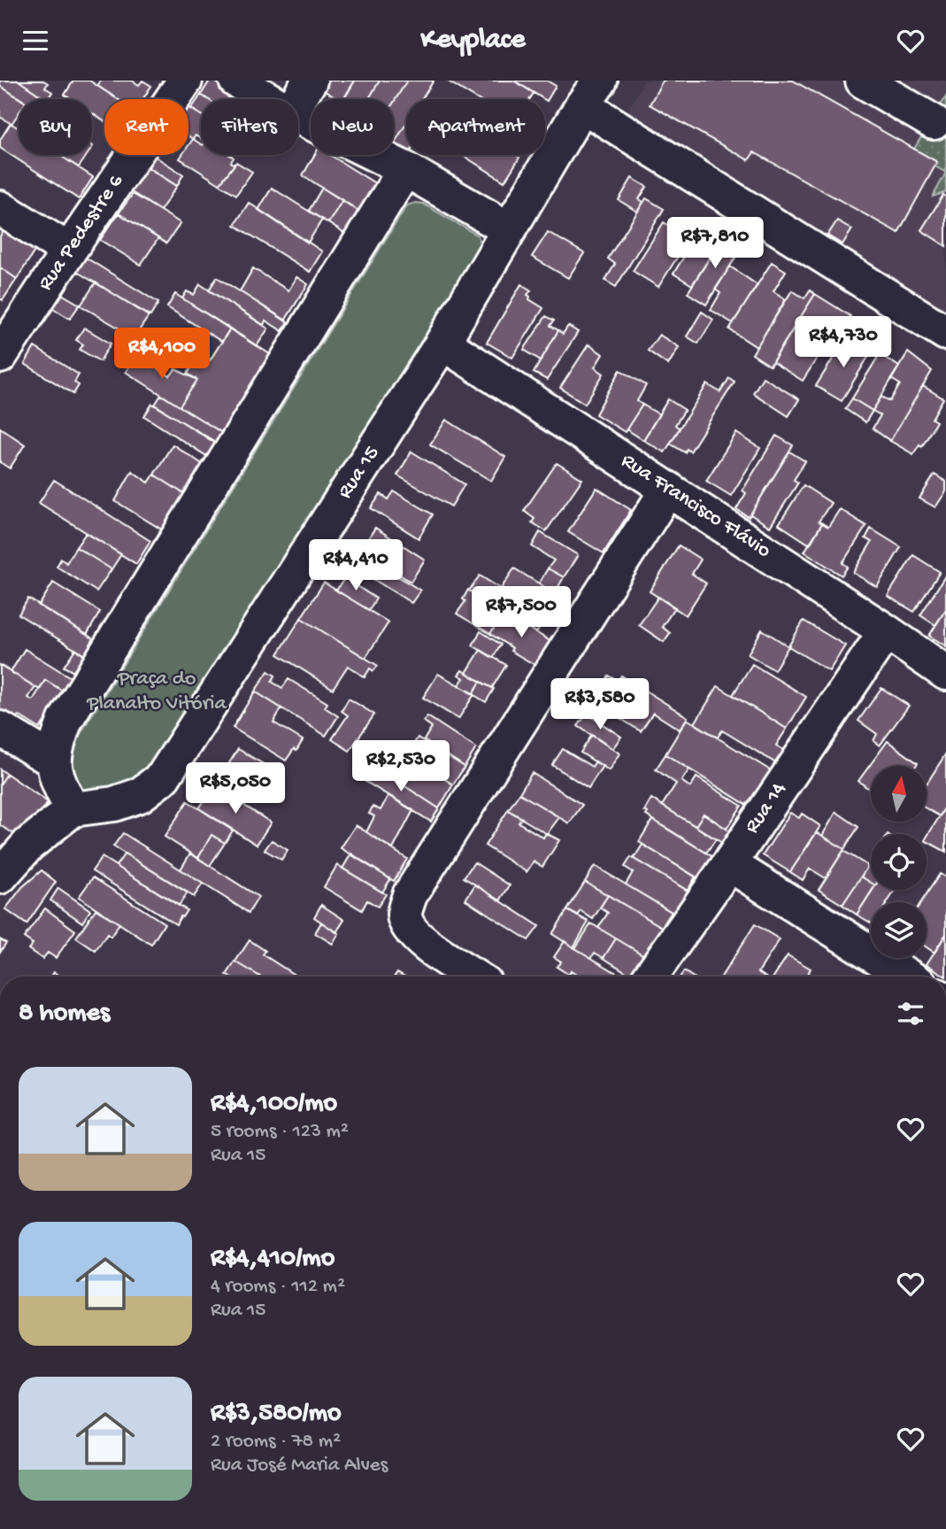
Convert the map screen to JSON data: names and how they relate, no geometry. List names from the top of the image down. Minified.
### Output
{"streets":{"street":["Rua Pedestre 6","Rua 15","Rua Francisco Flávio","Rua 14"]},"crossings":[["Rua 15","Rua Francisco Flávio"],["Rua Francisco Flávio","Rua 14"]],"parks":["Praça do Planalto Vitória"],"north":"top","page":{"header":"Keyplace","chip":["Buy","Rent","Filters","New","Apartment"],"price":["R$7,810","R$4,730","R$4,100","R$4,410","R$7,500","R$3,580","R$2,530","R$5,050"],"heading":"8 homes","list":[{"name":"R$4,100/mo","note":"5 rooms · 123 m² · Rua 15"},{"name":"R$4,410/mo","note":"4 rooms · 112 m² · Rua 15"},{"name":"R$3,580/mo","note":"2 rooms · 78 m² · Rua José Maria Alves"}]}}
